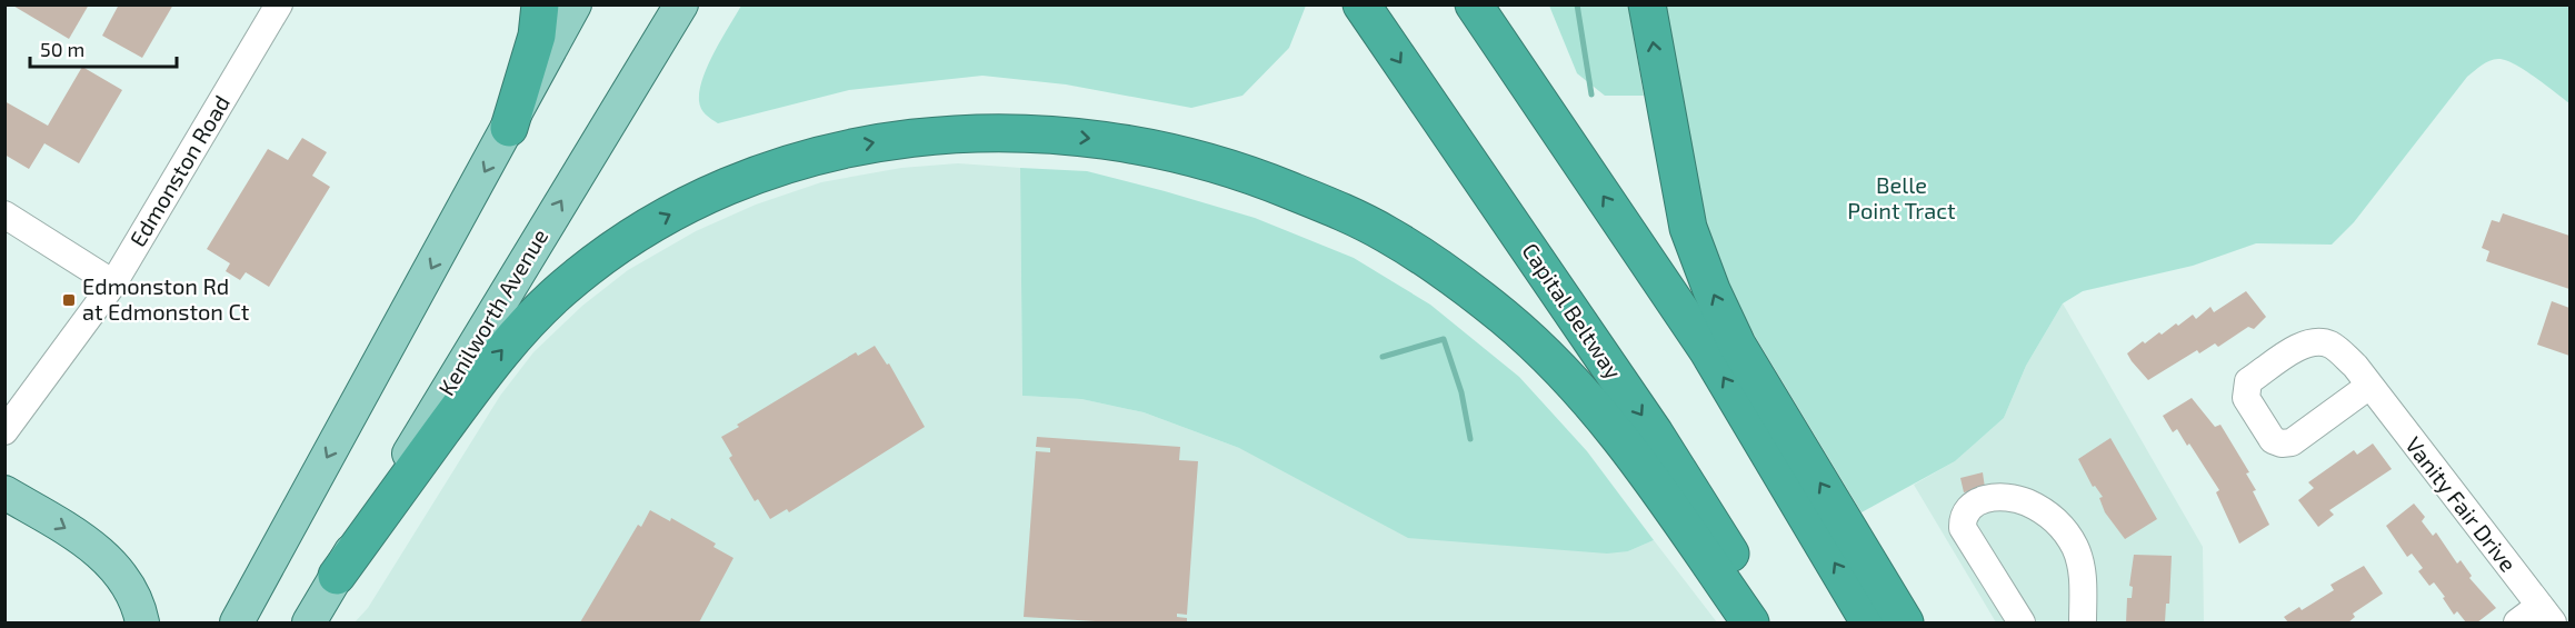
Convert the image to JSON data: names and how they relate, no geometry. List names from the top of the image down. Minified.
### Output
{"streets":{"highway":["Capital Beltway"],"main road":["Kenilworth Avenue"],"street":["Edmonston Road","Vanity Fair Drive"]},"parks":["Belle Point Tract"],"places":{"transit":["Edmonston Rd at Edmonston Ct"]},"scale_bar":"50 m"}
